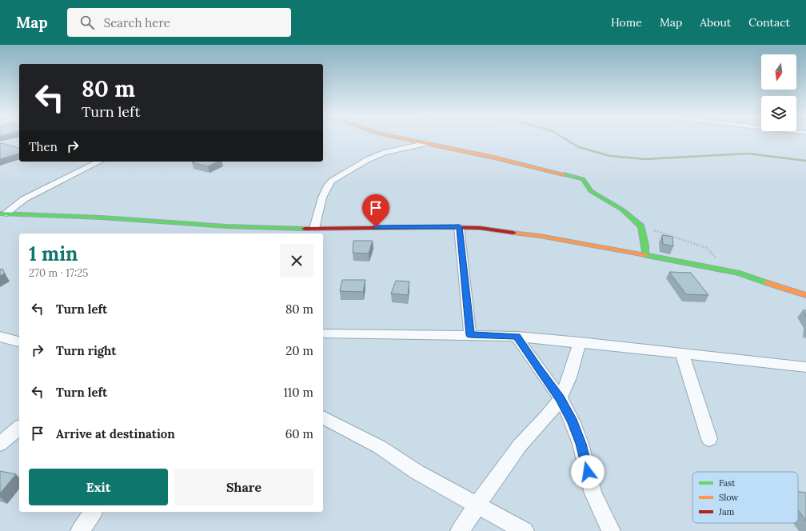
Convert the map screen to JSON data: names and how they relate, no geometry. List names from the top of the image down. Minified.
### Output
{"legend":["Fast","Slow","Jam"],"north":"bottom","page":{"header":"Map","search":"Search here","nav":["Home","Map","About","Contact"],"turn":["80 m","Turn left"],"then":"Then","heading":["1 min","270 m · 17:25"],"list":[{"name":"Turn left","value":"80 m"},{"name":"Turn right","value":"20 m"},{"name":"Turn left","value":"110 m"},{"name":"Arrive at destination","value":"60 m"}],"buttons":["Exit","Share"]}}
